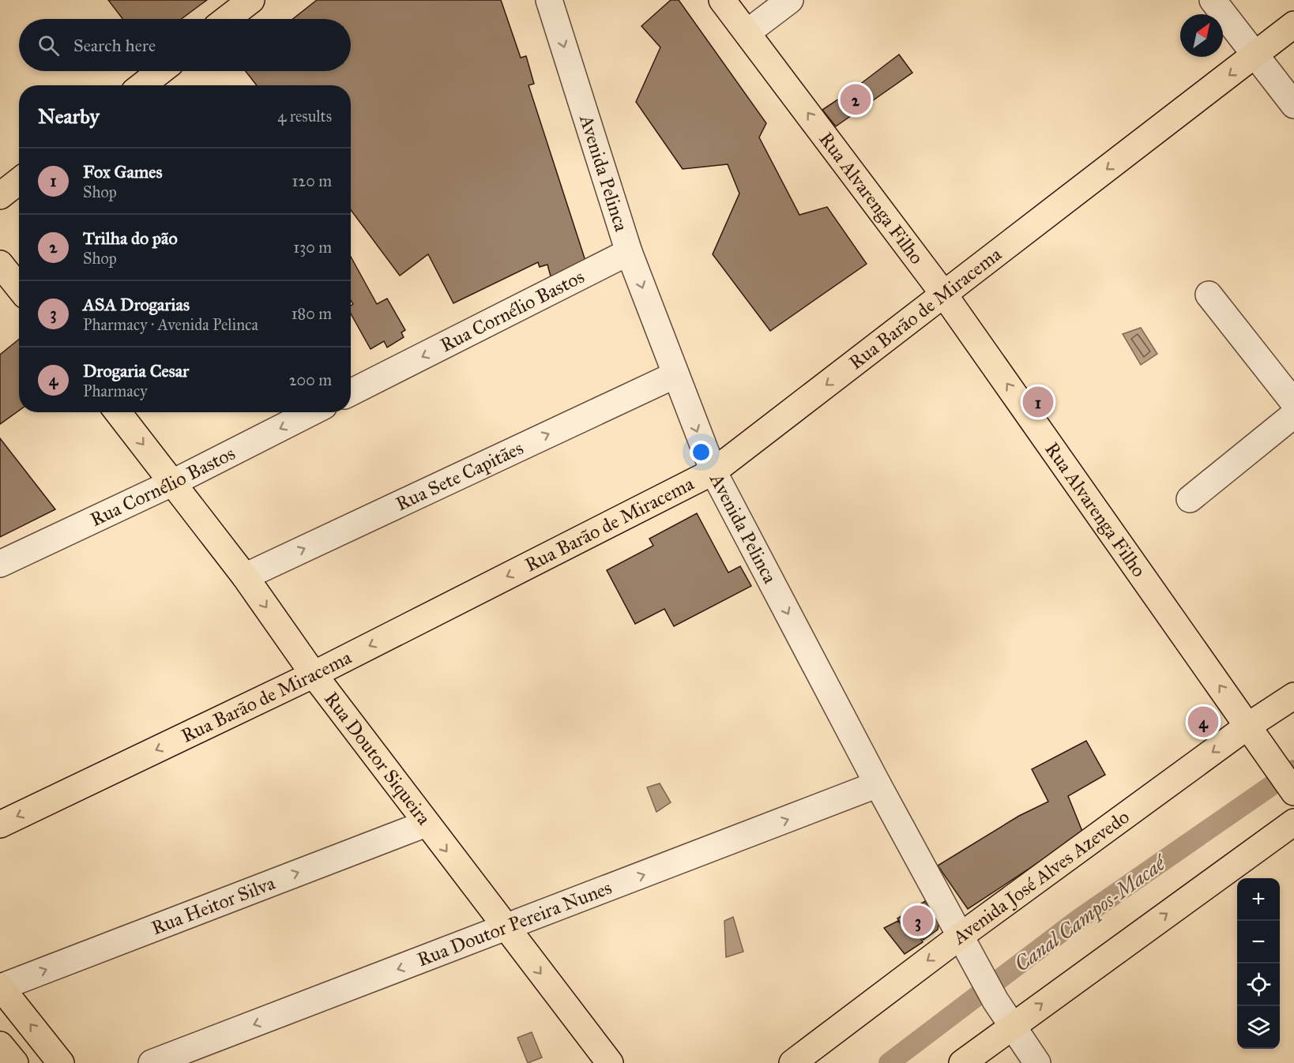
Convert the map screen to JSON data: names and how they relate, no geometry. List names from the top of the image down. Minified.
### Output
{"streets":{"main road":["Rua Alvarenga Filho","Rua Barão de Miracema","Rua Doutor Siqueira","Avenida José Alves Azevedo"],"street":["Avenida Pelinca","Rua Cornélio Bastos","Rua Sete Capitães","Rua Heitor Silva","Rua Doutor Pereira Nunes"]},"crossings":[["Avenida Pelinca","Rua Barão de Miracema"],["Avenida Pelinca","Rua Cornélio Bastos"],["Avenida Pelinca","Rua Sete Capitães"],["Avenida Pelinca","Avenida José Alves Azevedo"],["Avenida Pelinca","Rua Doutor Pereira Nunes"],["Rua Alvarenga Filho","Rua Barão de Miracema"],["Rua Alvarenga Filho","Avenida José Alves Azevedo"],["Rua Barão de Miracema","Rua Doutor Siqueira"],["Rua Cornélio Bastos","Rua Doutor Siqueira"],["Rua Sete Capitães","Rua Doutor Siqueira"],["Rua Doutor Siqueira","Rua Heitor Silva"],["Rua Doutor Siqueira","Rua Doutor Pereira Nunes"]],"one_way":["Avenida Pelinca","Rua Alvarenga Filho","Rua Barão de Miracema","Rua Cornélio Bastos","Rua Sete Capitães","Rua Doutor Siqueira","Rua Heitor Silva"],"water":["Canal Campos-Macaé"],"north":"top right","page":{"search":"Search here","pins":["2","1","4","3"],"heading":["Nearby","4 results"],"list":[{"mark":"1","name":"Fox Games","note":"Shop","value":"120 m"},{"mark":"2","name":"Trilha do pão","note":"Shop","value":"130 m"},{"mark":"3","name":"ASA Drogarias","note":"Pharmacy · Avenida Pelinca","value":"180 m"},{"mark":"4","name":"Drogaria Cesar","note":"Pharmacy","value":"200 m"}],"map_buttons":["+","−"]}}
